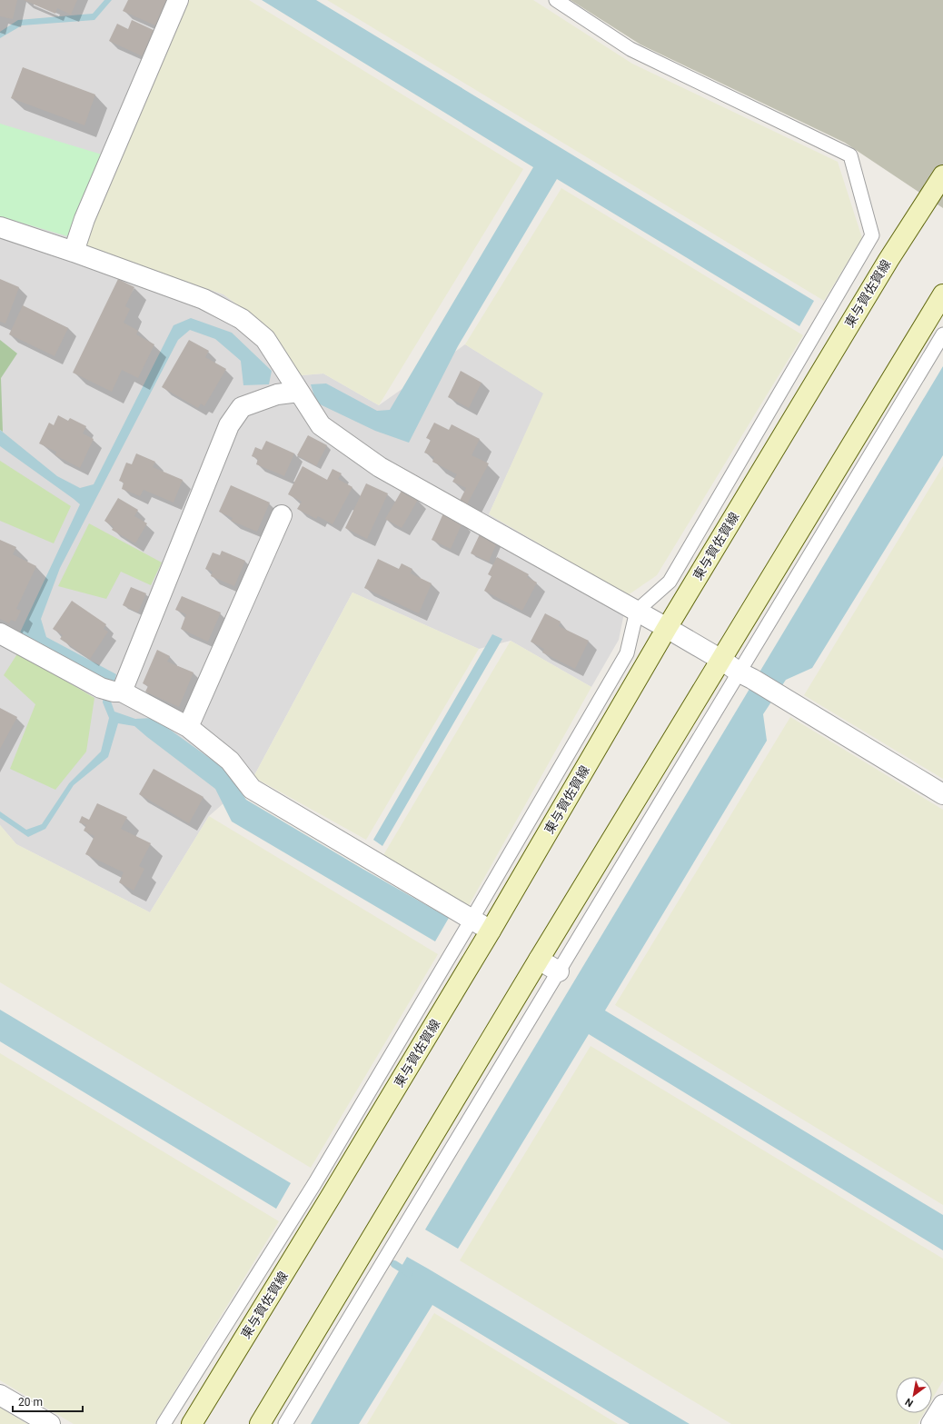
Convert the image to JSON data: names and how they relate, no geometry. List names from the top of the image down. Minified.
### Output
{"streets":{"main road":["東与賀佐賀線"]},"scale_bar":"20 m","north":"bottom left"}
